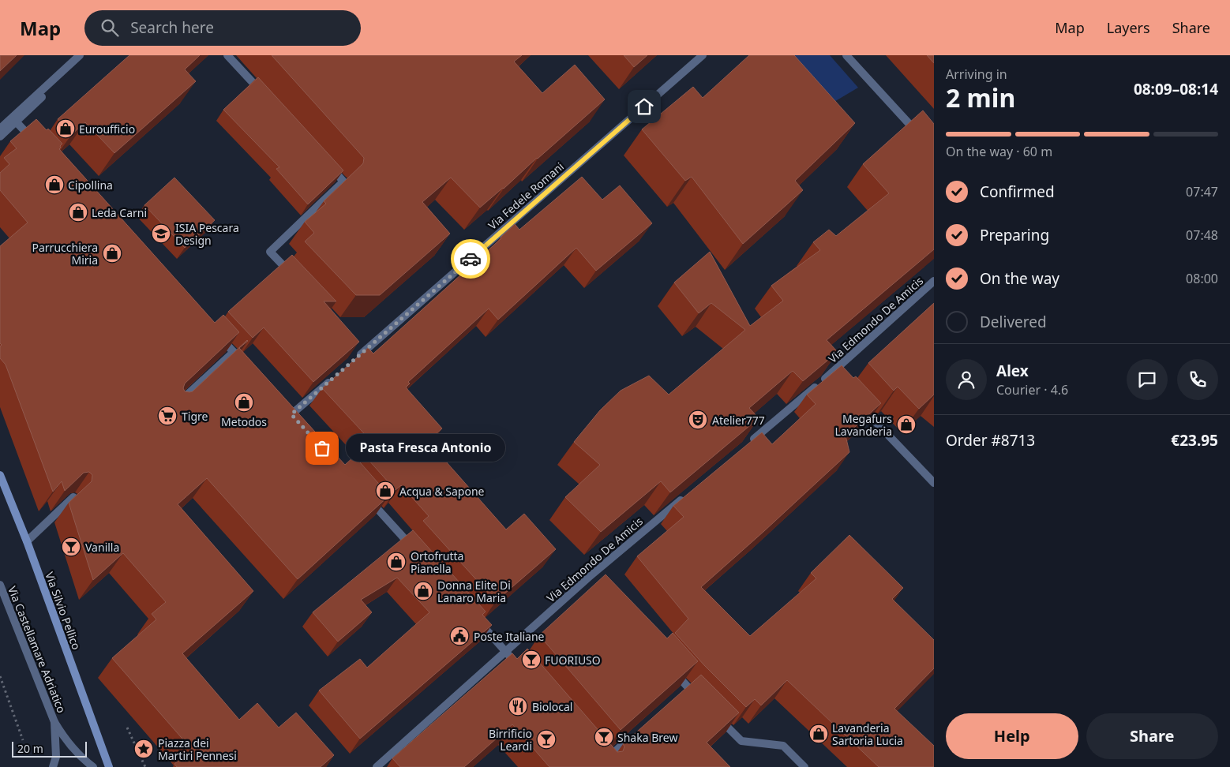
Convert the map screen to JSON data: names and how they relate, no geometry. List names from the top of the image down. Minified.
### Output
{"streets":{"main road":["Via Silvio Pellico"],"street":["Via Fedele Romani","Via Edmondo De Amicis","Via Castellamare Adriatico"]},"places":{"shop":["Euroufficio","Cipollina","Leda Carni","Parrucchiera Miria","Metodos","Megafurs Lavanderia","Acqua & Sapone","Ortofrutta Pianella","Donna Elite Di Lanaro Maria","Lavanderia Sartoria Lucia"],"school or university":["ISIA Pescara Design"],"supermarket":["Tigre"],"theatre":["Atelier777"],"other":["Pasta Fresca Antonio"],"bar":["Vanilla","FUORIUSO","Shaka Brew","Birrificio Leardi"],"public building":["Poste Italiane"],"restaurant":["Biolocal"],"place":["Piazza dei Martiri Pennesi"]},"scale_bar":"20 m","page":{"header":"Map","search":"Search here","nav":["Map","Layers","Share"],"heading":["2 min","Arriving in","08:09–08:14"],"panel":["Alex","Courier · 4.6","Order #8713","€23.95"],"bar":"On the way · 60 m","list":[["Confirmed","07:47"],["Preparing","07:48"],["On the way","08:00"],"Delivered"],"bubble":"Pasta Fresca Antonio","buttons":["Help","Share"],"scale":"20 m"}}
